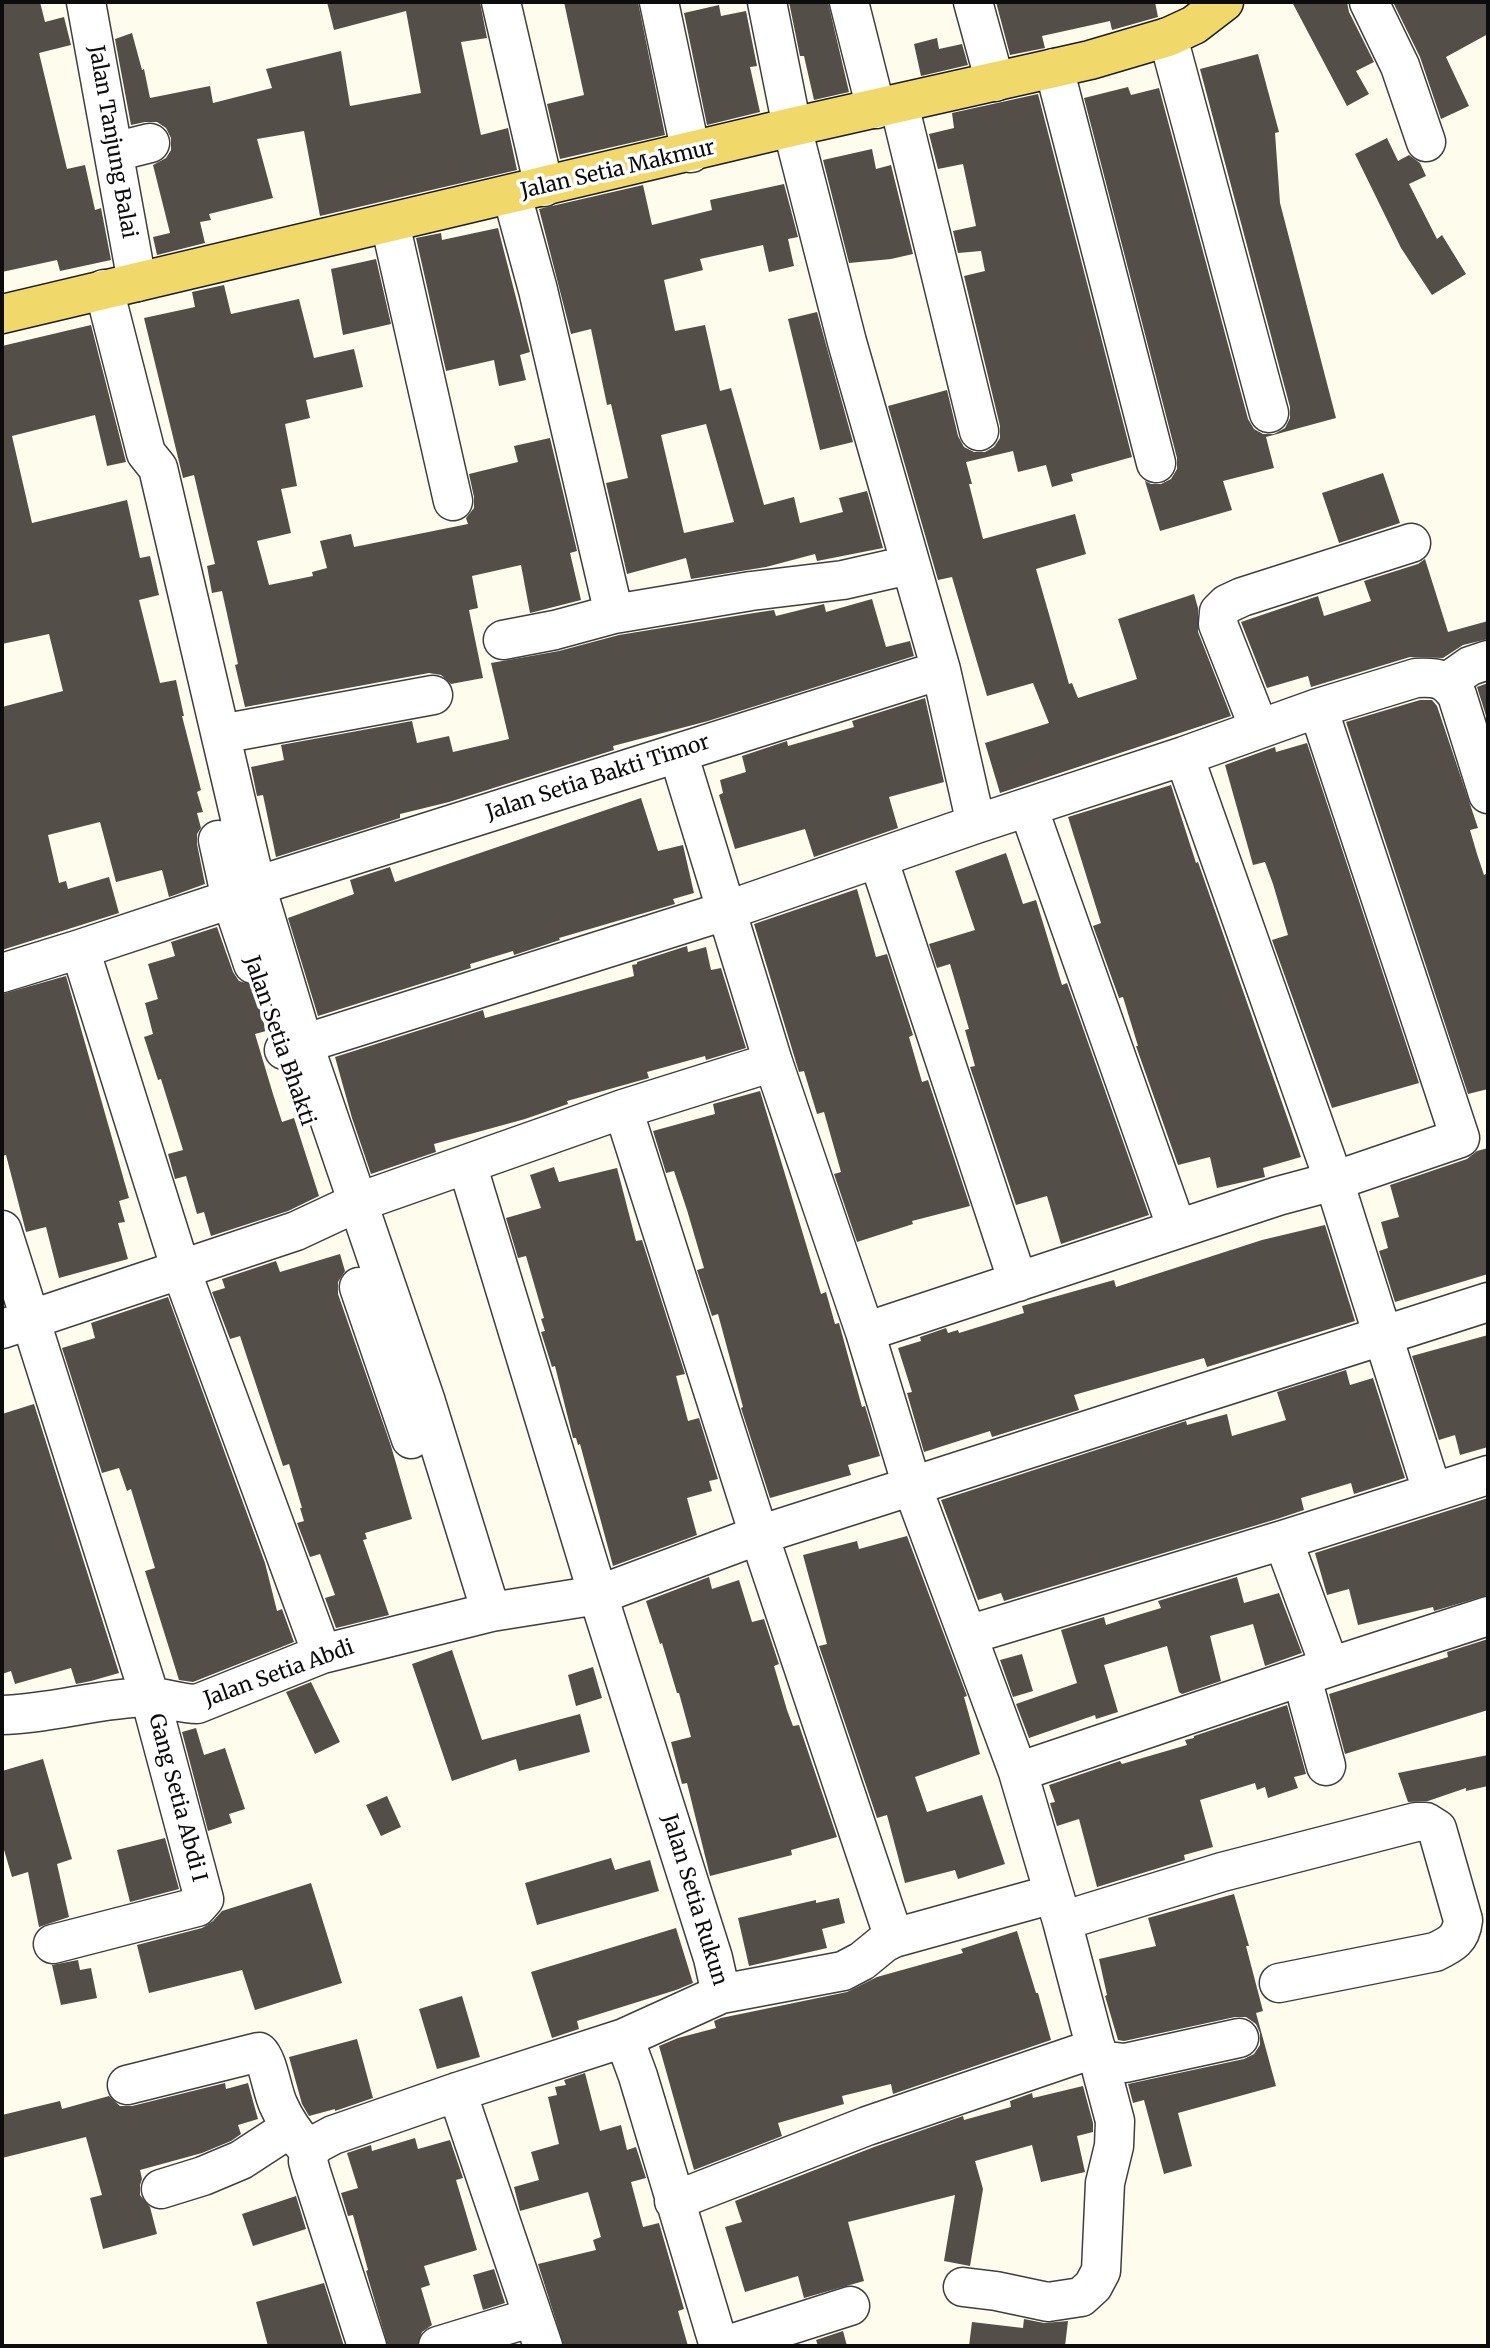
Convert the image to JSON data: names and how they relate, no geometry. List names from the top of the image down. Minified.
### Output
{"streets":{"main road":["Jalan Setia Makmur"],"street":["Jalan Tanjung Balai","Jalan Setia Bakti Timor","Jalan Setia Bhakti","Jalan Setia Abdi","Gang Setia Abdi I","Jalan Setia Rukun"]},"crossings":[["Jalan Tanjung Balai","Jalan Setia Makmur"],["Jalan Tanjung Balai","Jalan Setia Bhakti"],["Jalan Setia Makmur","Jalan Setia Bhakti"],["Jalan Setia Bakti Timor","Jalan Setia Bhakti"],["Jalan Setia Bhakti","Jalan Setia Abdi"],["Jalan Setia Abdi","Gang Setia Abdi I"],["Jalan Setia Abdi","Jalan Setia Rukun"]]}
